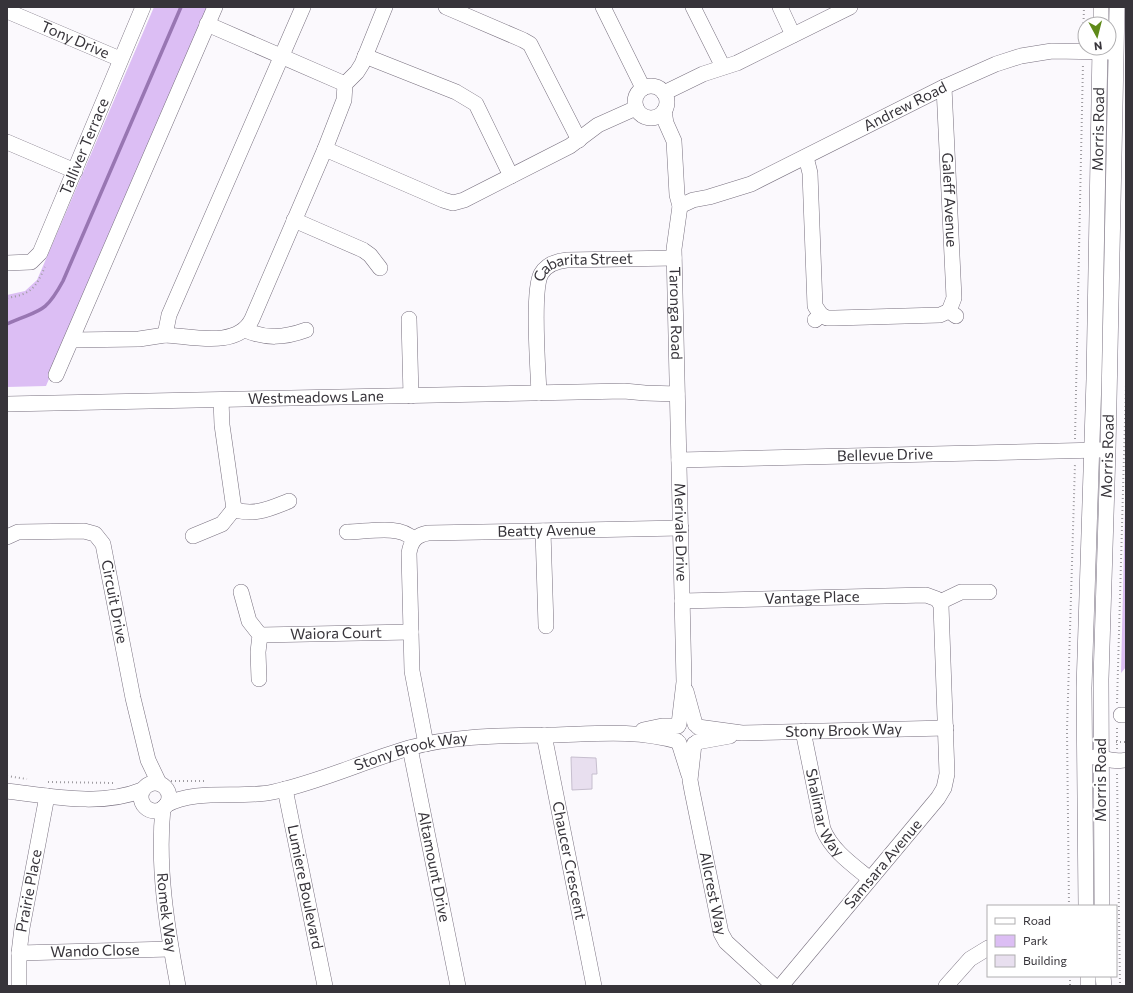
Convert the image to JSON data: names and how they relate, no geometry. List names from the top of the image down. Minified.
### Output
{"streets":{"street":["Tony Drive","Andrew Road","Morris Road","Talliver Terrace","Galeff Avenue","Cabarita Street","Taronga Road","Westmeadows Lane","Bellevue Drive","Beatty Avenue","Merivale Drive","Vantage Place","Circuit Drive","Waiora Court","Stony Brook Way","Shalimar Way","Chaucer Crescent","Samsara Avenue","Altamount Drive","Lumiere Boulevard","Prairie Place","Allcrest Way","Romek Way","Wando Close"]},"crossings":[["Tony Drive","Talliver Terrace"],["Andrew Road","Galeff Avenue"],["Andrew Road","Taronga Road"],["Morris Road","Bellevue Drive"],["Cabarita Street","Taronga Road"],["Cabarita Street","Westmeadows Lane"],["Taronga Road","Westmeadows Lane"],["Taronga Road","Merivale Drive"],["Westmeadows Lane","Merivale Drive"],["Bellevue Drive","Merivale Drive"],["Beatty Avenue","Merivale Drive"],["Merivale Drive","Vantage Place"],["Merivale Drive","Stony Brook Way"],["Merivale Drive","Allcrest Way"],["Circuit Drive","Stony Brook Way"],["Circuit Drive","Romek Way"],["Stony Brook Way","Shalimar Way"],["Stony Brook Way","Chaucer Crescent"],["Stony Brook Way","Samsara Avenue"],["Stony Brook Way","Altamount Drive"],["Stony Brook Way","Lumiere Boulevard"],["Stony Brook Way","Allcrest Way"],["Stony Brook Way","Romek Way"],["Shalimar Way","Samsara Avenue"],["Prairie Place","Wando Close"],["Romek Way","Wando Close"]],"legend":["Road","Park","Building"],"north":"bottom"}
